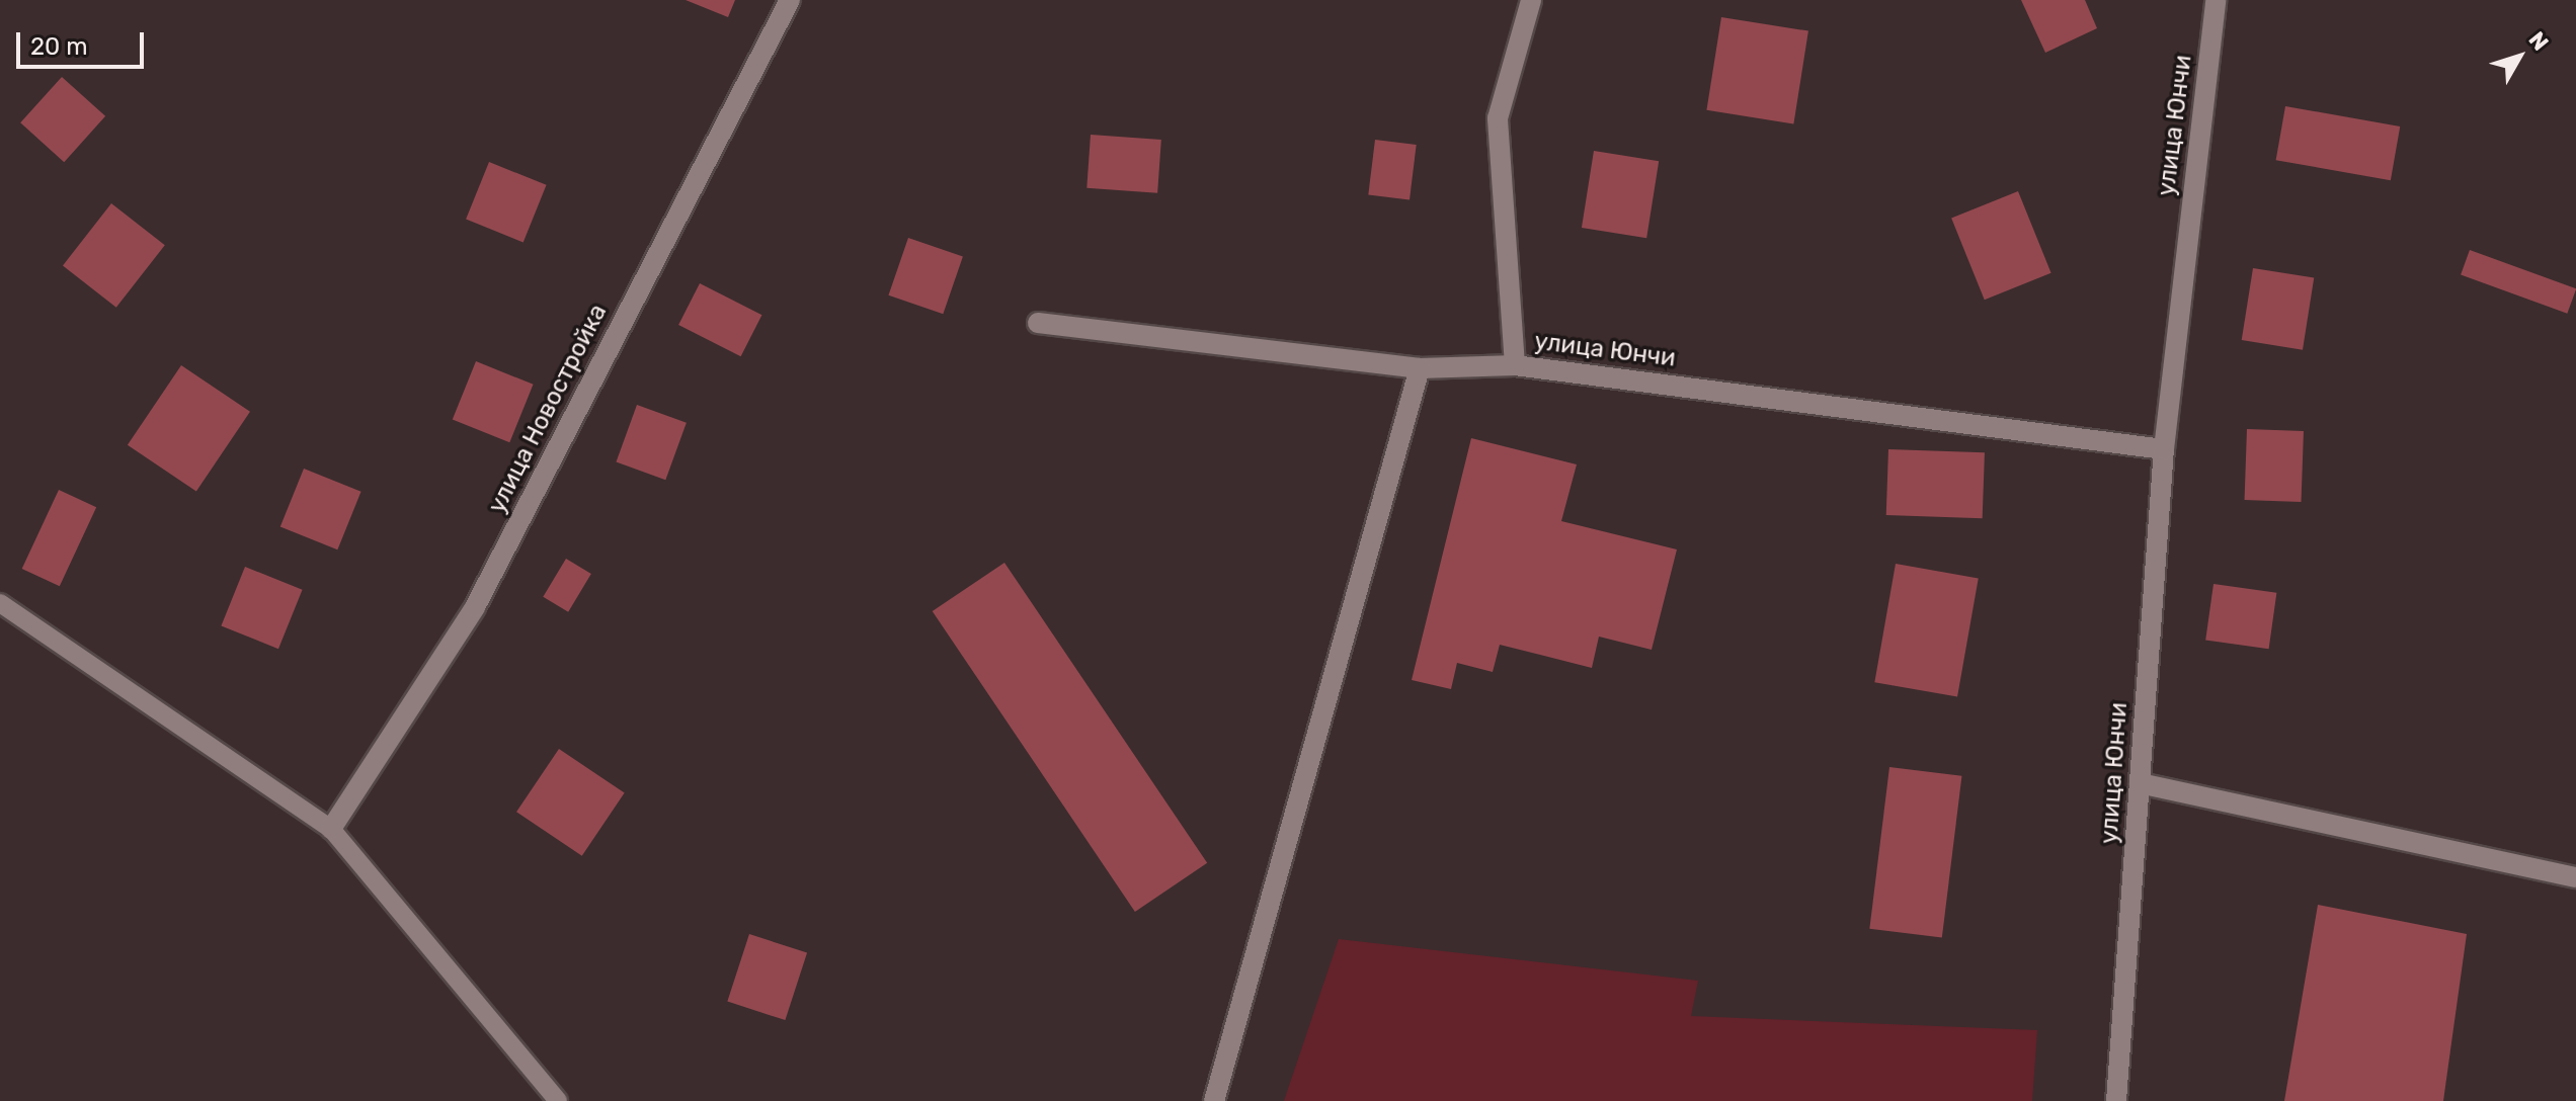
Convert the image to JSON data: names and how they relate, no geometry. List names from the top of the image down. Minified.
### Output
{"streets":{"street":["улица Юнчи","улица Новостройка"]},"scale_bar":"20 m","north":"top right"}
